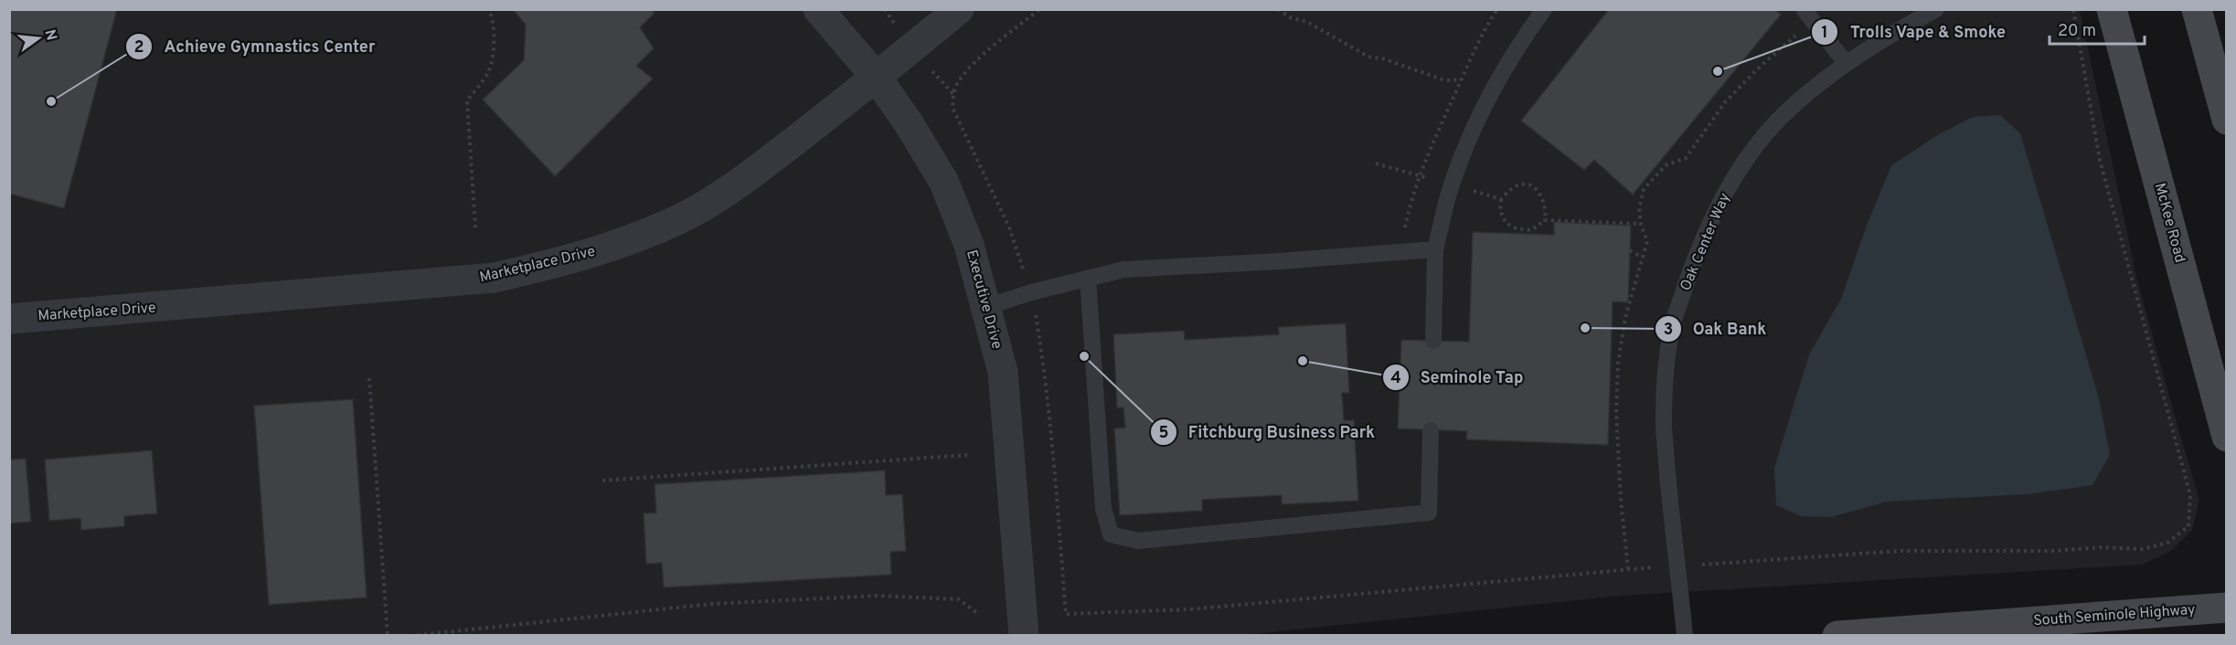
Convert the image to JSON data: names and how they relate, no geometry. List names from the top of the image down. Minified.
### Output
{"streets":{"main road":["McKee Road","South Seminole Highway"],"street":["Marketplace Drive","Executive Drive"],"lane":["Oak Center Way"]},"crossings":[["Marketplace Drive","Executive Drive"]],"places":["Trolls Vape & Smoke","Achieve Gymnastics Center","Oak Bank","Fitchburg Business Park","Seminole Tap"],"scale_bar":"20 m","north":"right"}
